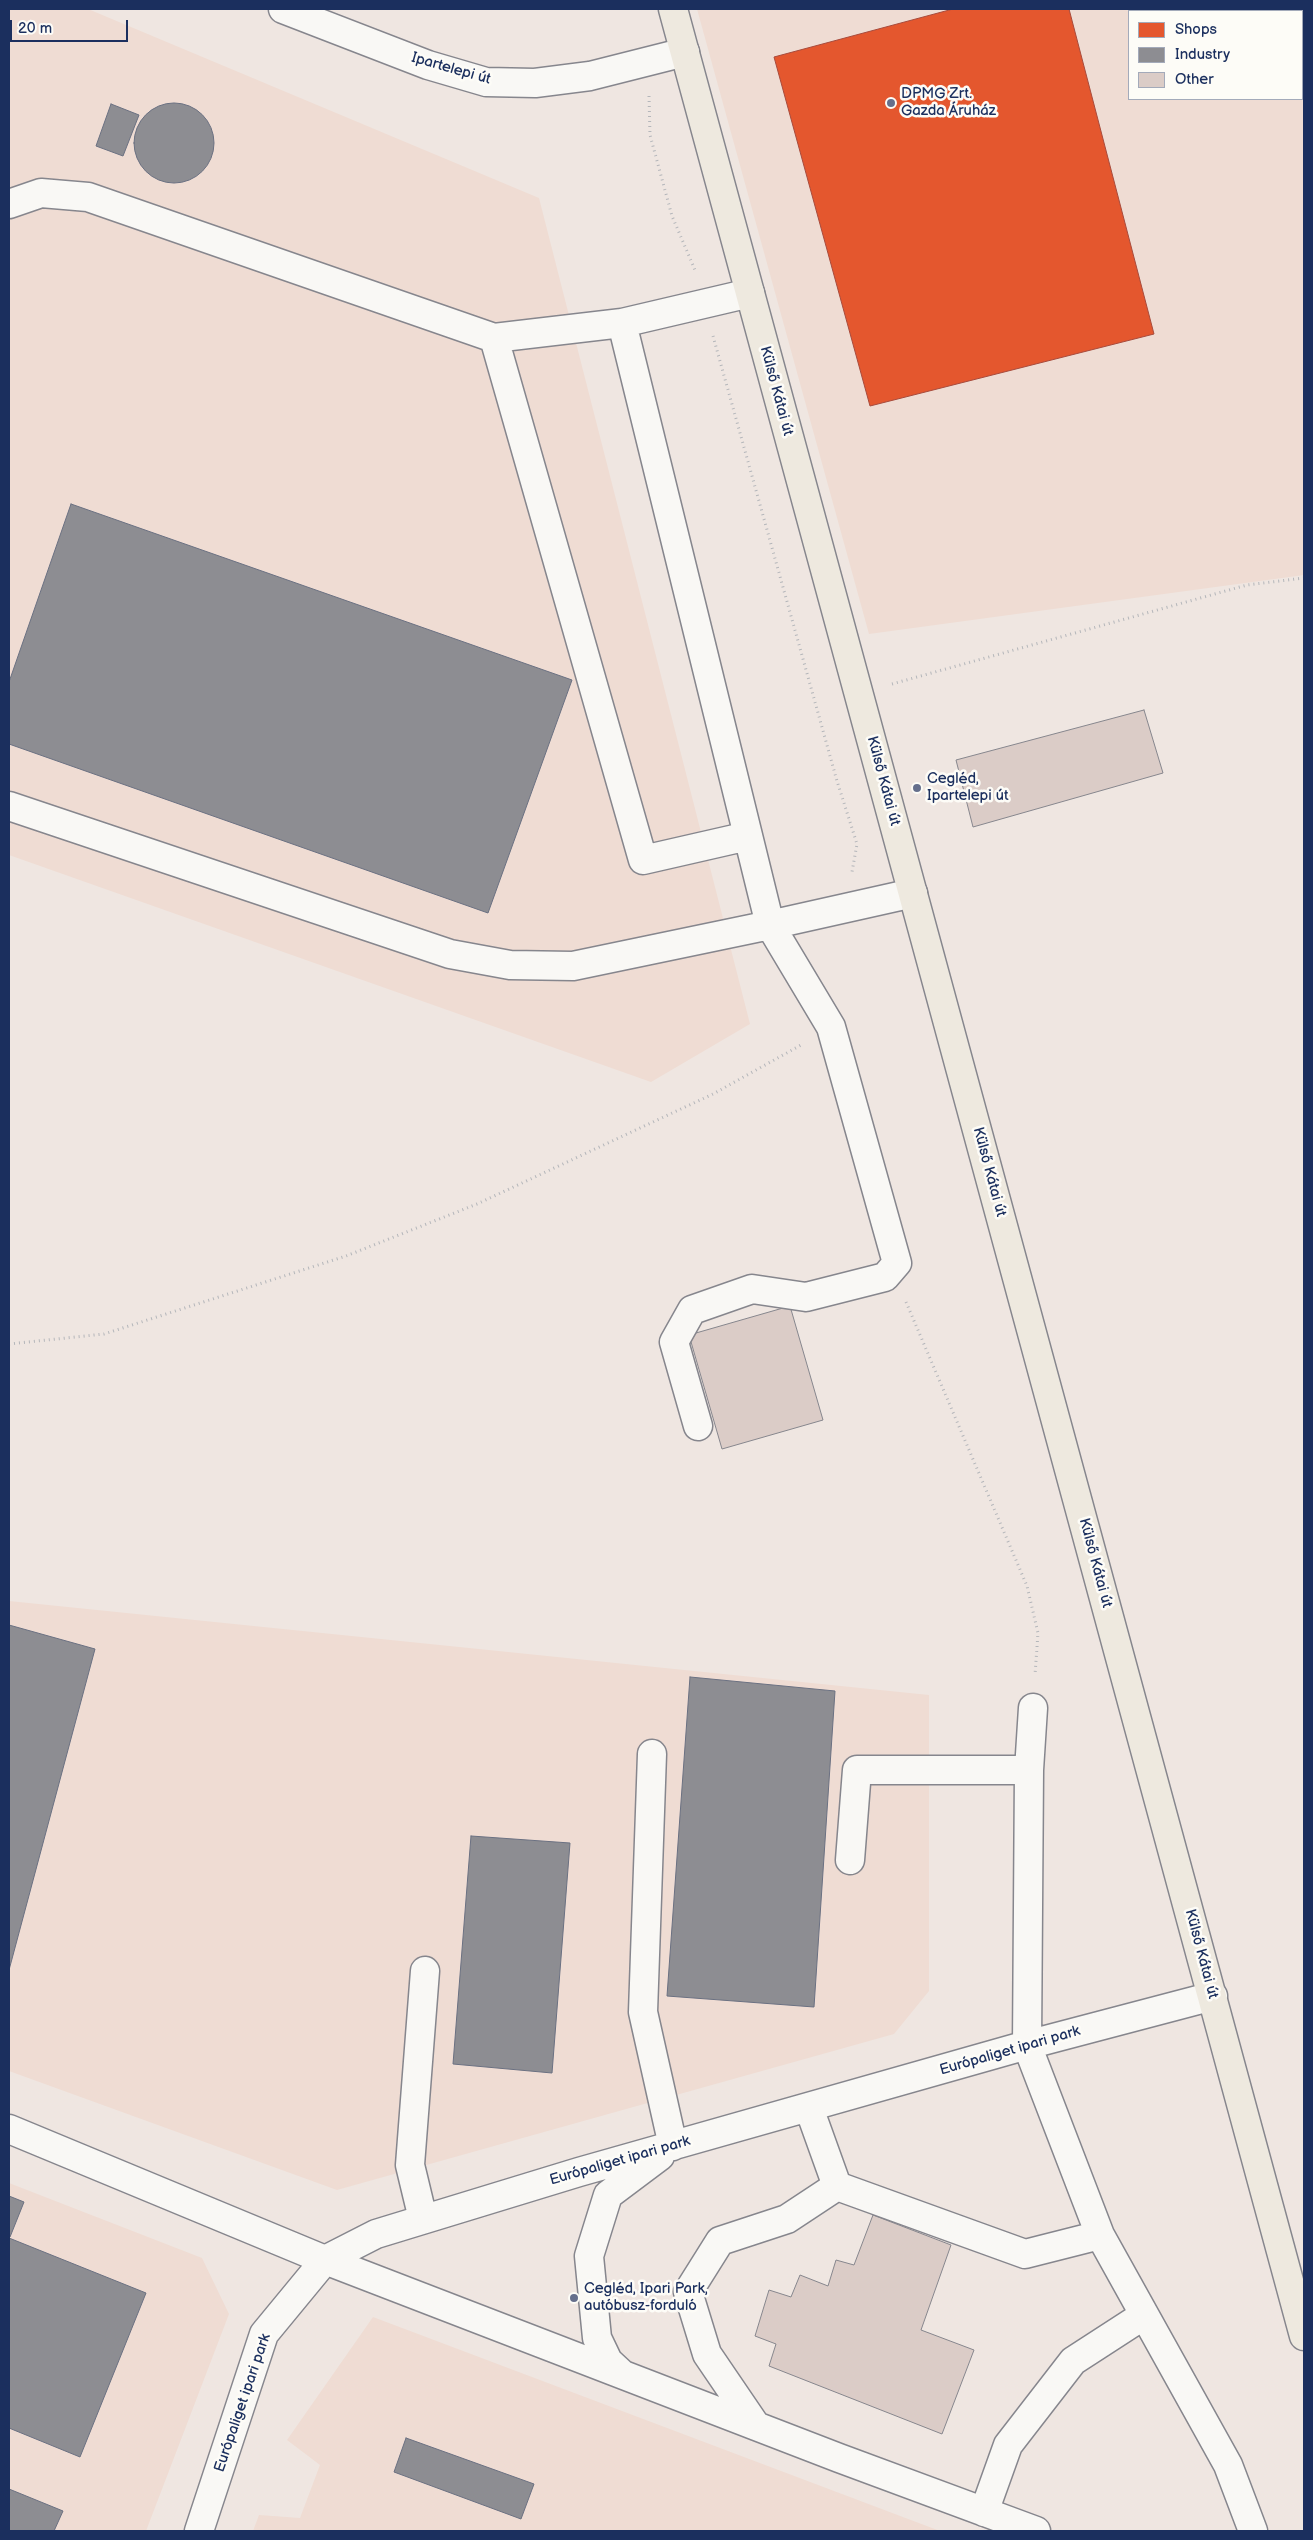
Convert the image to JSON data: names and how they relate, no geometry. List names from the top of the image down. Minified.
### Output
{"streets":{"main road":["Külső Kátai út"],"street":["Ipartelepi út","Európaliget ipari park"]},"crossings":[["Ipartelepi út","Külső Kátai út"],["Külső Kátai út","Európaliget ipari park"]],"places":["DPMG Zrt. Gazda Áruház","Cegléd, Ipartelepi út","Cegléd, Ipari Park, autóbusz-forduló"],"legend":["Shops","Industry","Other"],"scale_bar":"20 m"}
